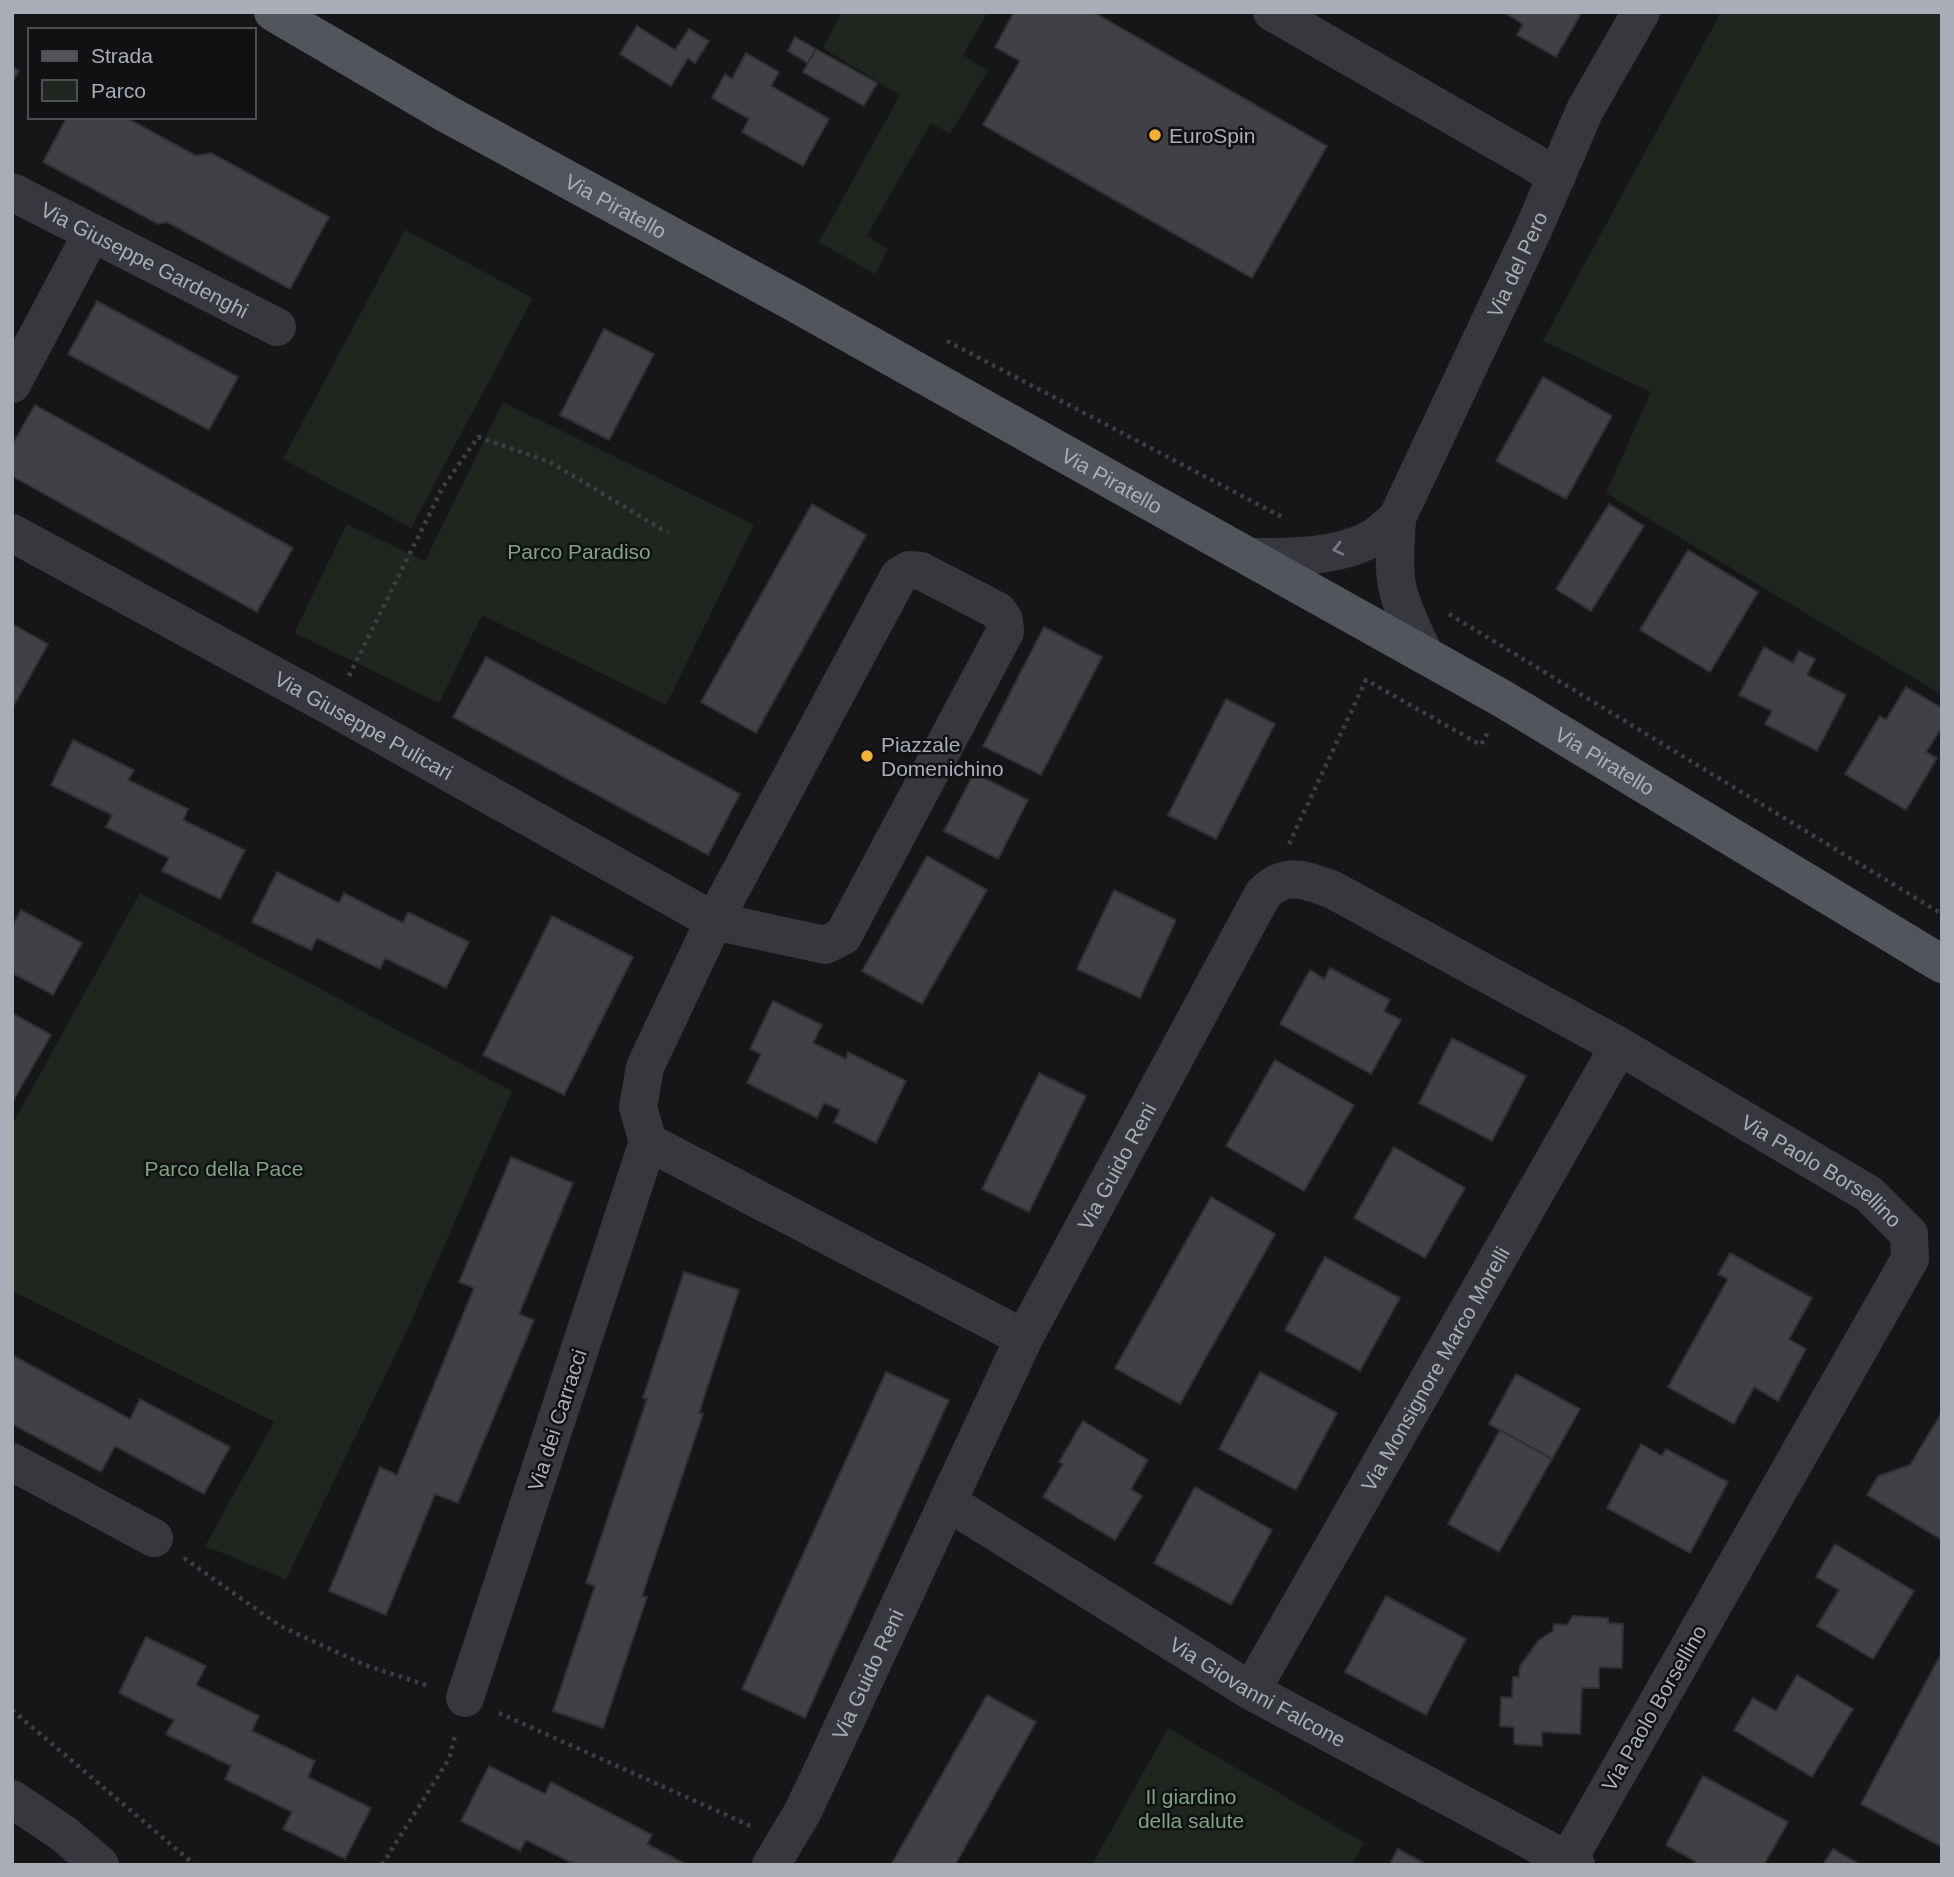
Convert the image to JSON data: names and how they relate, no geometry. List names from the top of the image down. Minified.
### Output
{"streets":{"main road":["Via Piratello"],"street":["Via Giuseppe Gardenghi","Via del Pero","Via Giuseppe Pulicari","Via Guido Reni","Via Paolo Borsellino","Via Monsignore Marco Morelli","Via dei Carracci","Via Giovanni Falcone"]},"crossings":[["Via Piratello","Via del Pero"],["Via Guido Reni","Via Paolo Borsellino"],["Via Guido Reni","Via Giovanni Falcone"],["Via Paolo Borsellino","Via Monsignore Marco Morelli"],["Via Paolo Borsellino","Via Giovanni Falcone"],["Via Monsignore Marco Morelli","Via Giovanni Falcone"]],"parks":["Parco Paradiso","Parco della Pace","Il giardino della salute"],"places":["EuroSpin","Piazzale Domenichino"],"legend":["Strada","Parco"]}
